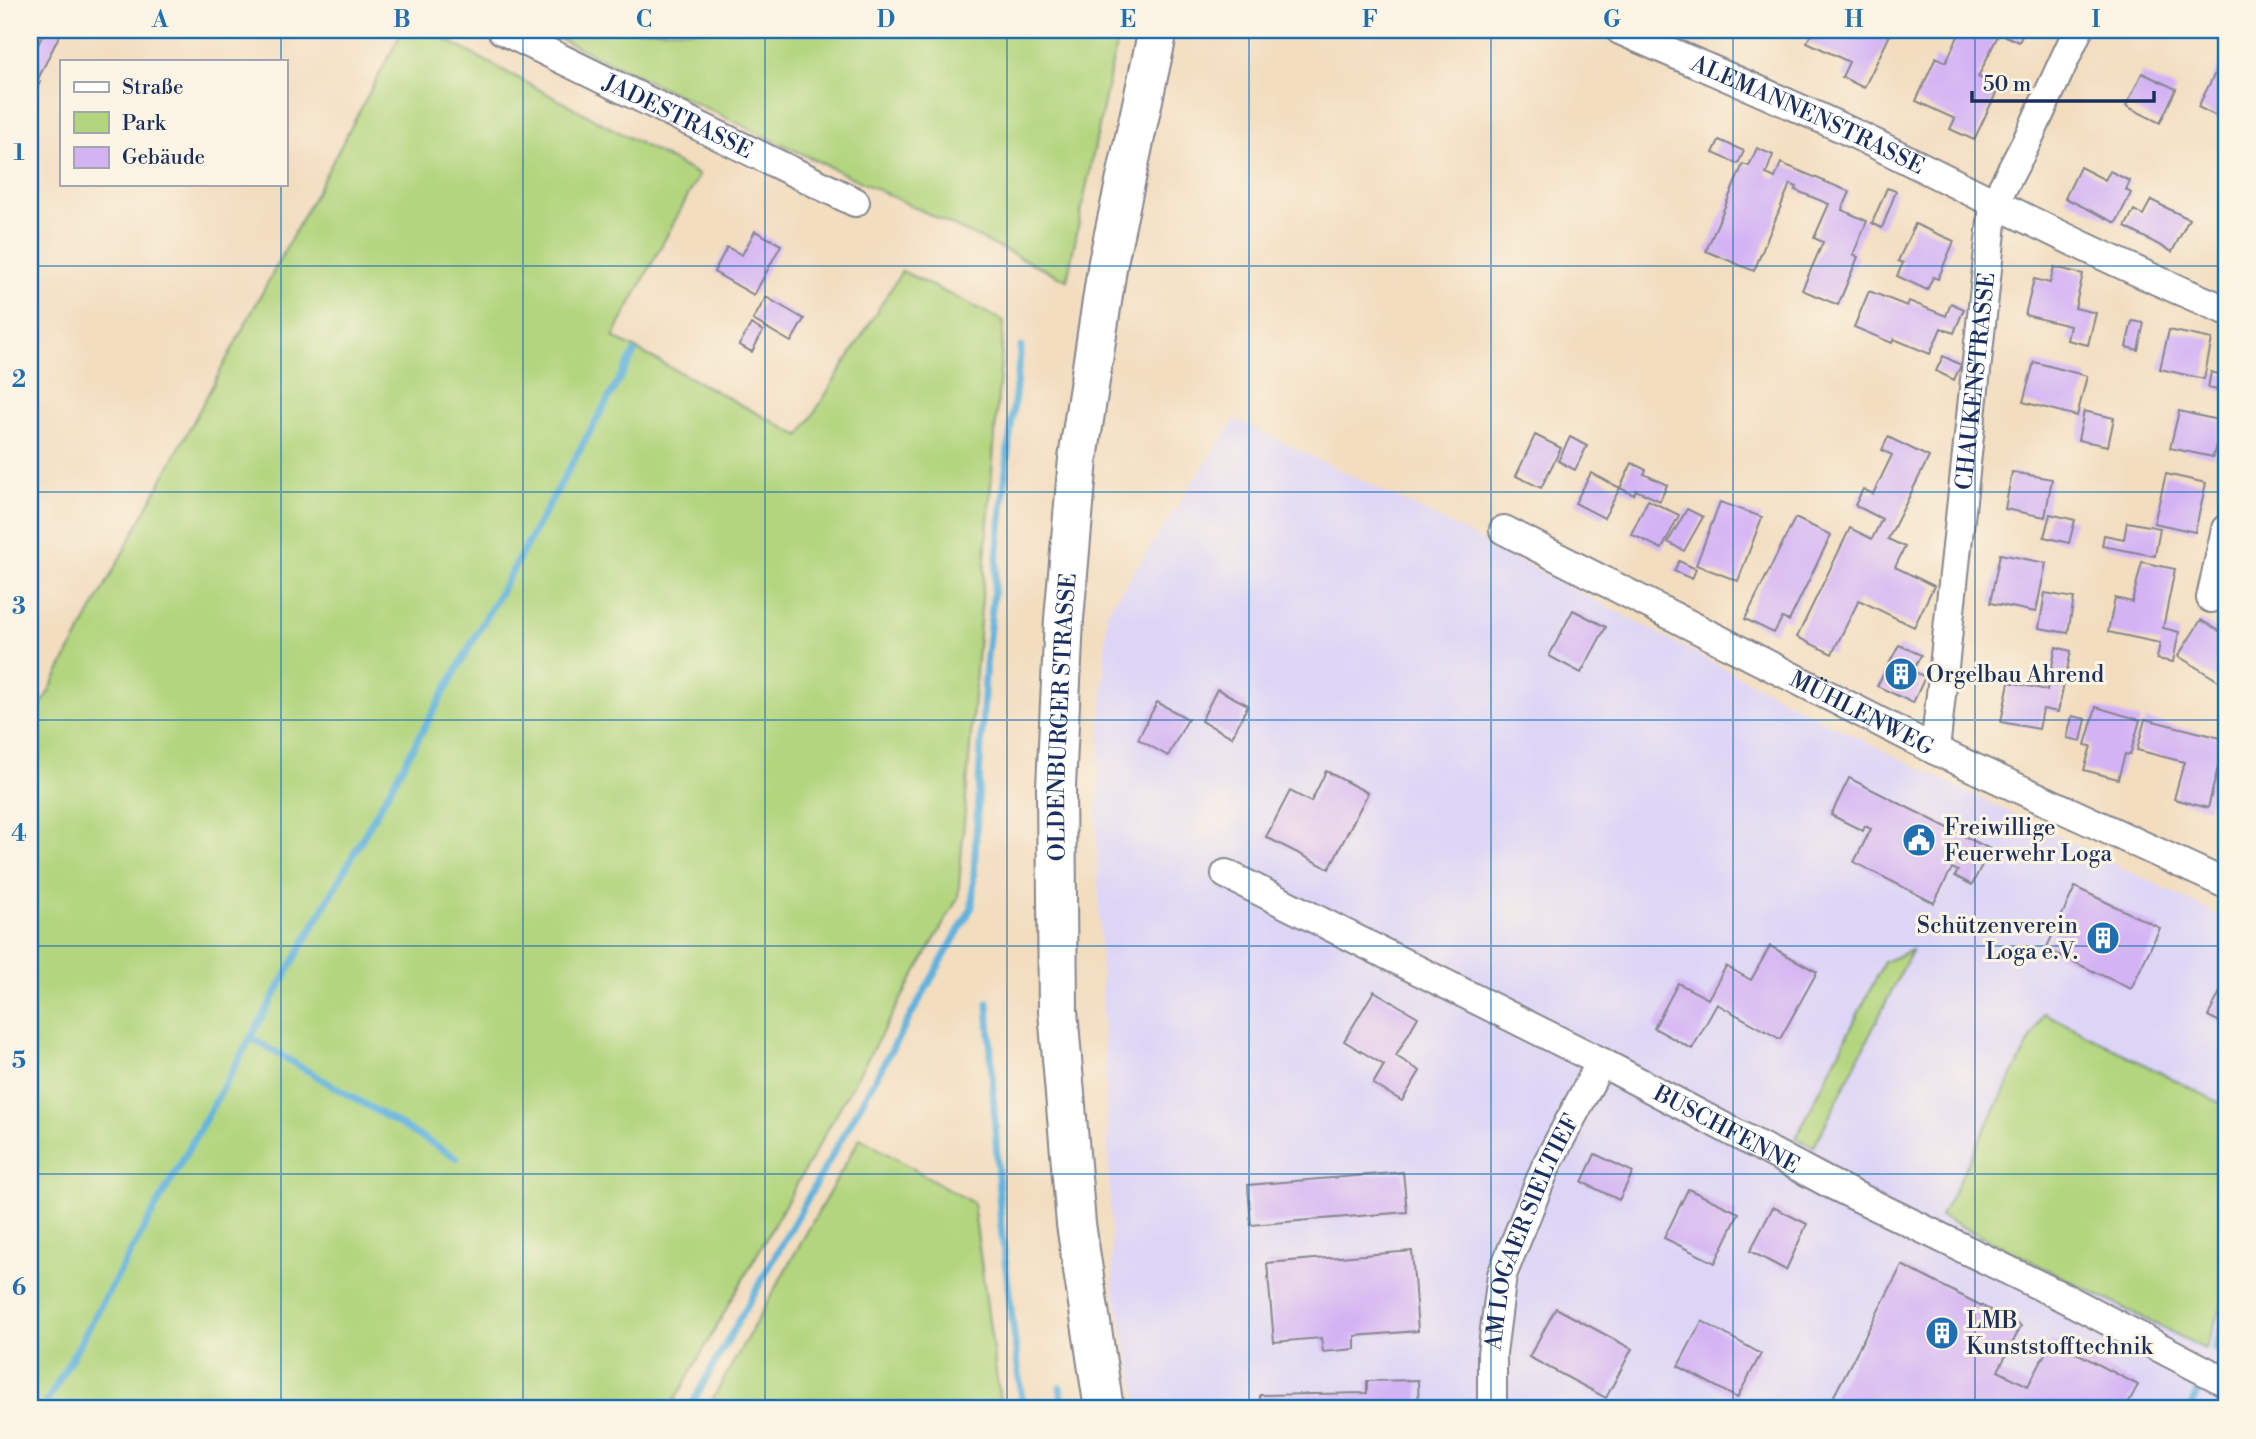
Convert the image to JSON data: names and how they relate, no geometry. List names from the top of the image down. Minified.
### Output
{"streets":{"main road":["OLDENBURGER STRASSE"],"street":["ALEMANNENSTRASSE","JADESTRASSE","CHAUKENSTRASSE","MÜHLENWEG","BUSCHFENNE","AM LOGAER SIELTIEF"]},"crossings":[["ALEMANNENSTRASSE","CHAUKENSTRASSE"],["CHAUKENSTRASSE","MÜHLENWEG"],["BUSCHFENNE","AM LOGAER SIELTIEF"]],"places":{"building":["Orgelbau Ahrend","Schützenverein Loga e.V.","LMB Kunststofftechnik"],"public building":["Freiwillige Feuerwehr Loga"]},"legend":["Straße","Park","Gebäude"],"scale_bar":"50 m","grid":{"columns":["A","B","C","D","E","F","G","H","I"],"rows":["1","2","3","4","5","6"]}}
